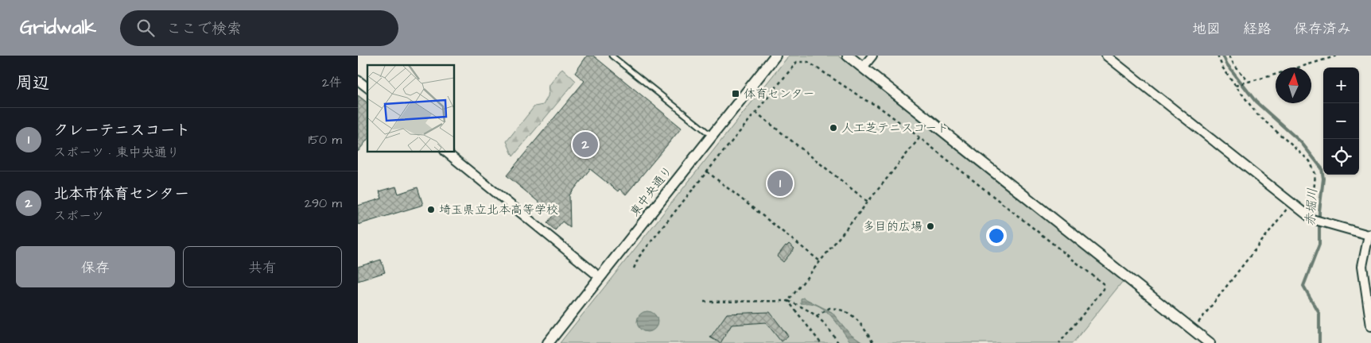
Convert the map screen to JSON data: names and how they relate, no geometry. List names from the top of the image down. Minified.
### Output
{"streets":{"street":["東中央通り"]},"water":["赤堀川"],"places":{"transit":["体育センター"],"other":["人工芝テニスコート","埼玉県立北本高等学校","多目的広場"]},"north":"top","page":{"header":"Gridwalk","search":"ここで検索","nav":["地図","経路","保存済み"],"heading":["周辺","2件"],"map_buttons":["+","−"],"list":[{"mark":"1","name":"クレーテニスコート","note":"スポーツ · 東中央通り","value":"150 m"},{"mark":"2","name":"北本市体育センター","note":"スポーツ","value":"290 m"}],"pins":["2","1"],"buttons":["保存","共有"]}}
